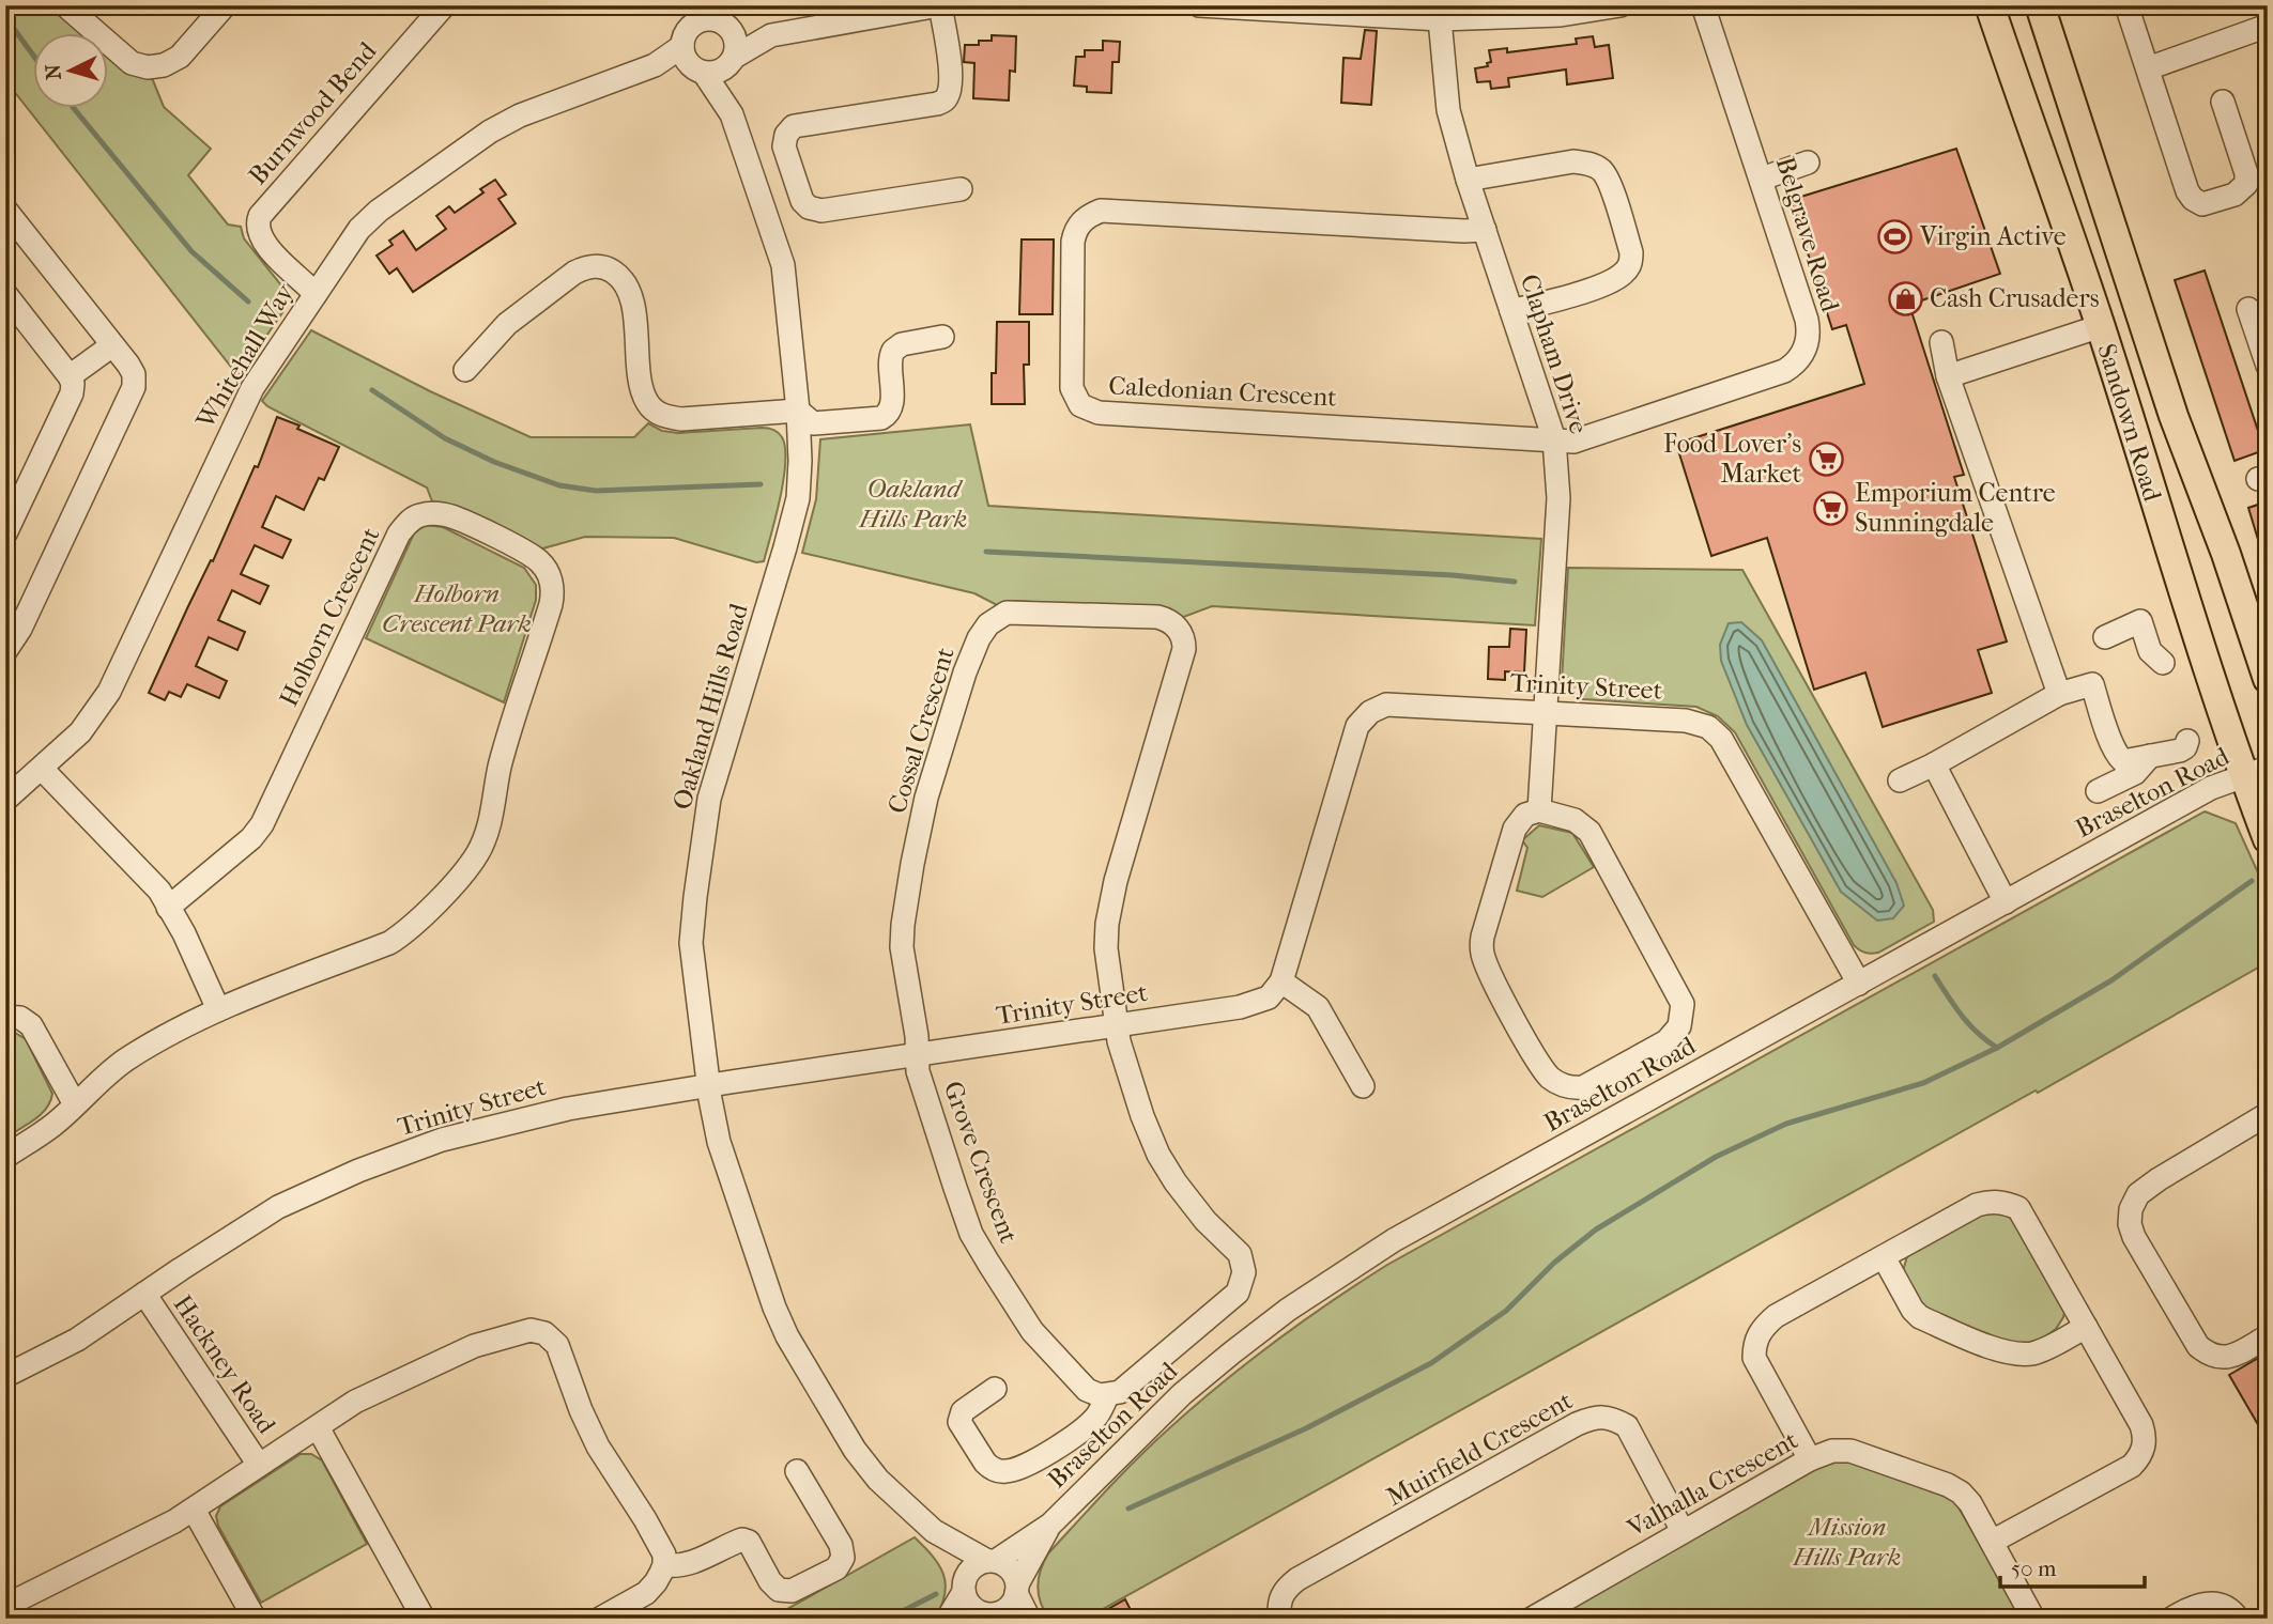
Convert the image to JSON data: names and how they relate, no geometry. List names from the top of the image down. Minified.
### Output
{"streets":{"main road":["Sandown Road"],"street":["Burnwood Bend","Belgrave Road","Clapham Drive","Whitehall Way","Caledonian Crescent","Holborn Crescent","Trinity Street","Oakland Hills Road","Cossal Crescent","Braselton Road","Grove Crescent","Hackney Road","Muirfield Crescent","Valhalla Crescent"]},"crossings":[["Burnwood Bend","Whitehall Way"],["Belgrave Road","Clapham Drive"],["Belgrave Road","Caledonian Crescent"],["Clapham Drive","Caledonian Crescent"],["Clapham Drive","Trinity Street"],["Whitehall Way","Oakland Hills Road"],["Sandown Road","Braselton Road"],["Trinity Street","Oakland Hills Road"],["Trinity Street","Cossal Crescent"],["Trinity Street","Braselton Road"],["Trinity Street","Grove Crescent"],["Trinity Street","Hackney Road"],["Oakland Hills Road","Braselton Road"],["Cossal Crescent","Grove Crescent"],["Muirfield Crescent","Valhalla Crescent"]],"parks":["Oakland Hills Park","Holborn Crescent Park","Mission Hills Park"],"places":{"sports":["Virgin Active"],"shop":["Cash Crusaders"],"supermarket":["Food Lover's Market","Emporium Centre Sunningdale"]},"scale_bar":"50 m","north":"left"}
